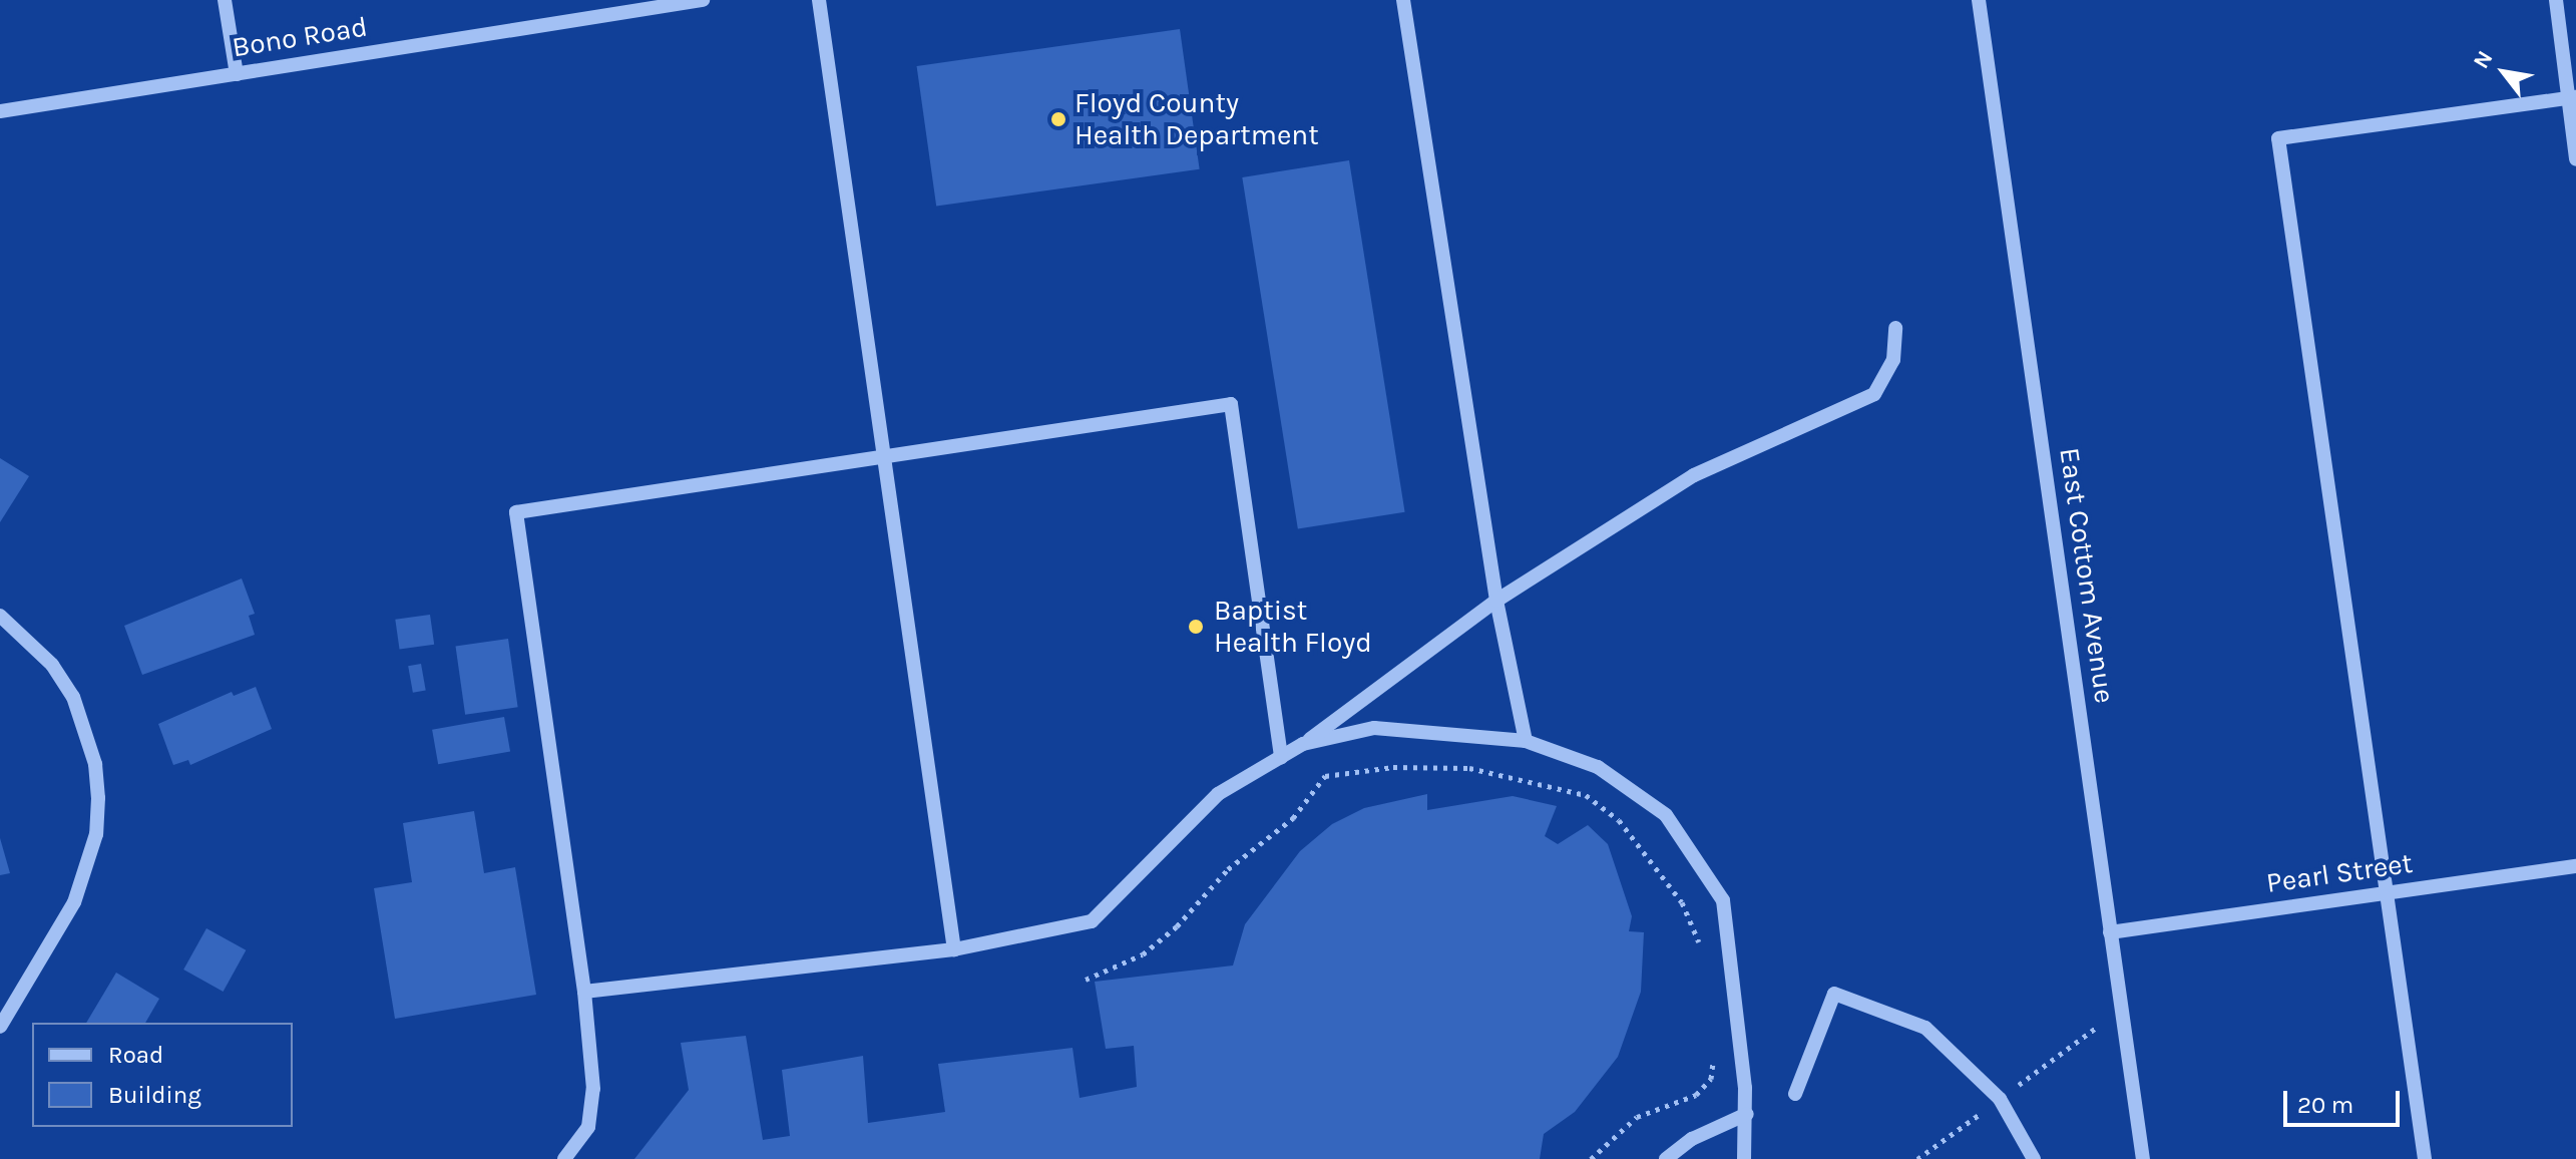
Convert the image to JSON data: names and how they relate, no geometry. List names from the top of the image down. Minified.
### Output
{"streets":{"street":["Bono Road","East Cottom Avenue","Pearl Street"]},"crossings":[["East Cottom Avenue","Pearl Street"]],"places":["Floyd County Health Department","Baptist Health Floyd"],"legend":["Road","Building"],"scale_bar":"20 m","north":"top left"}
